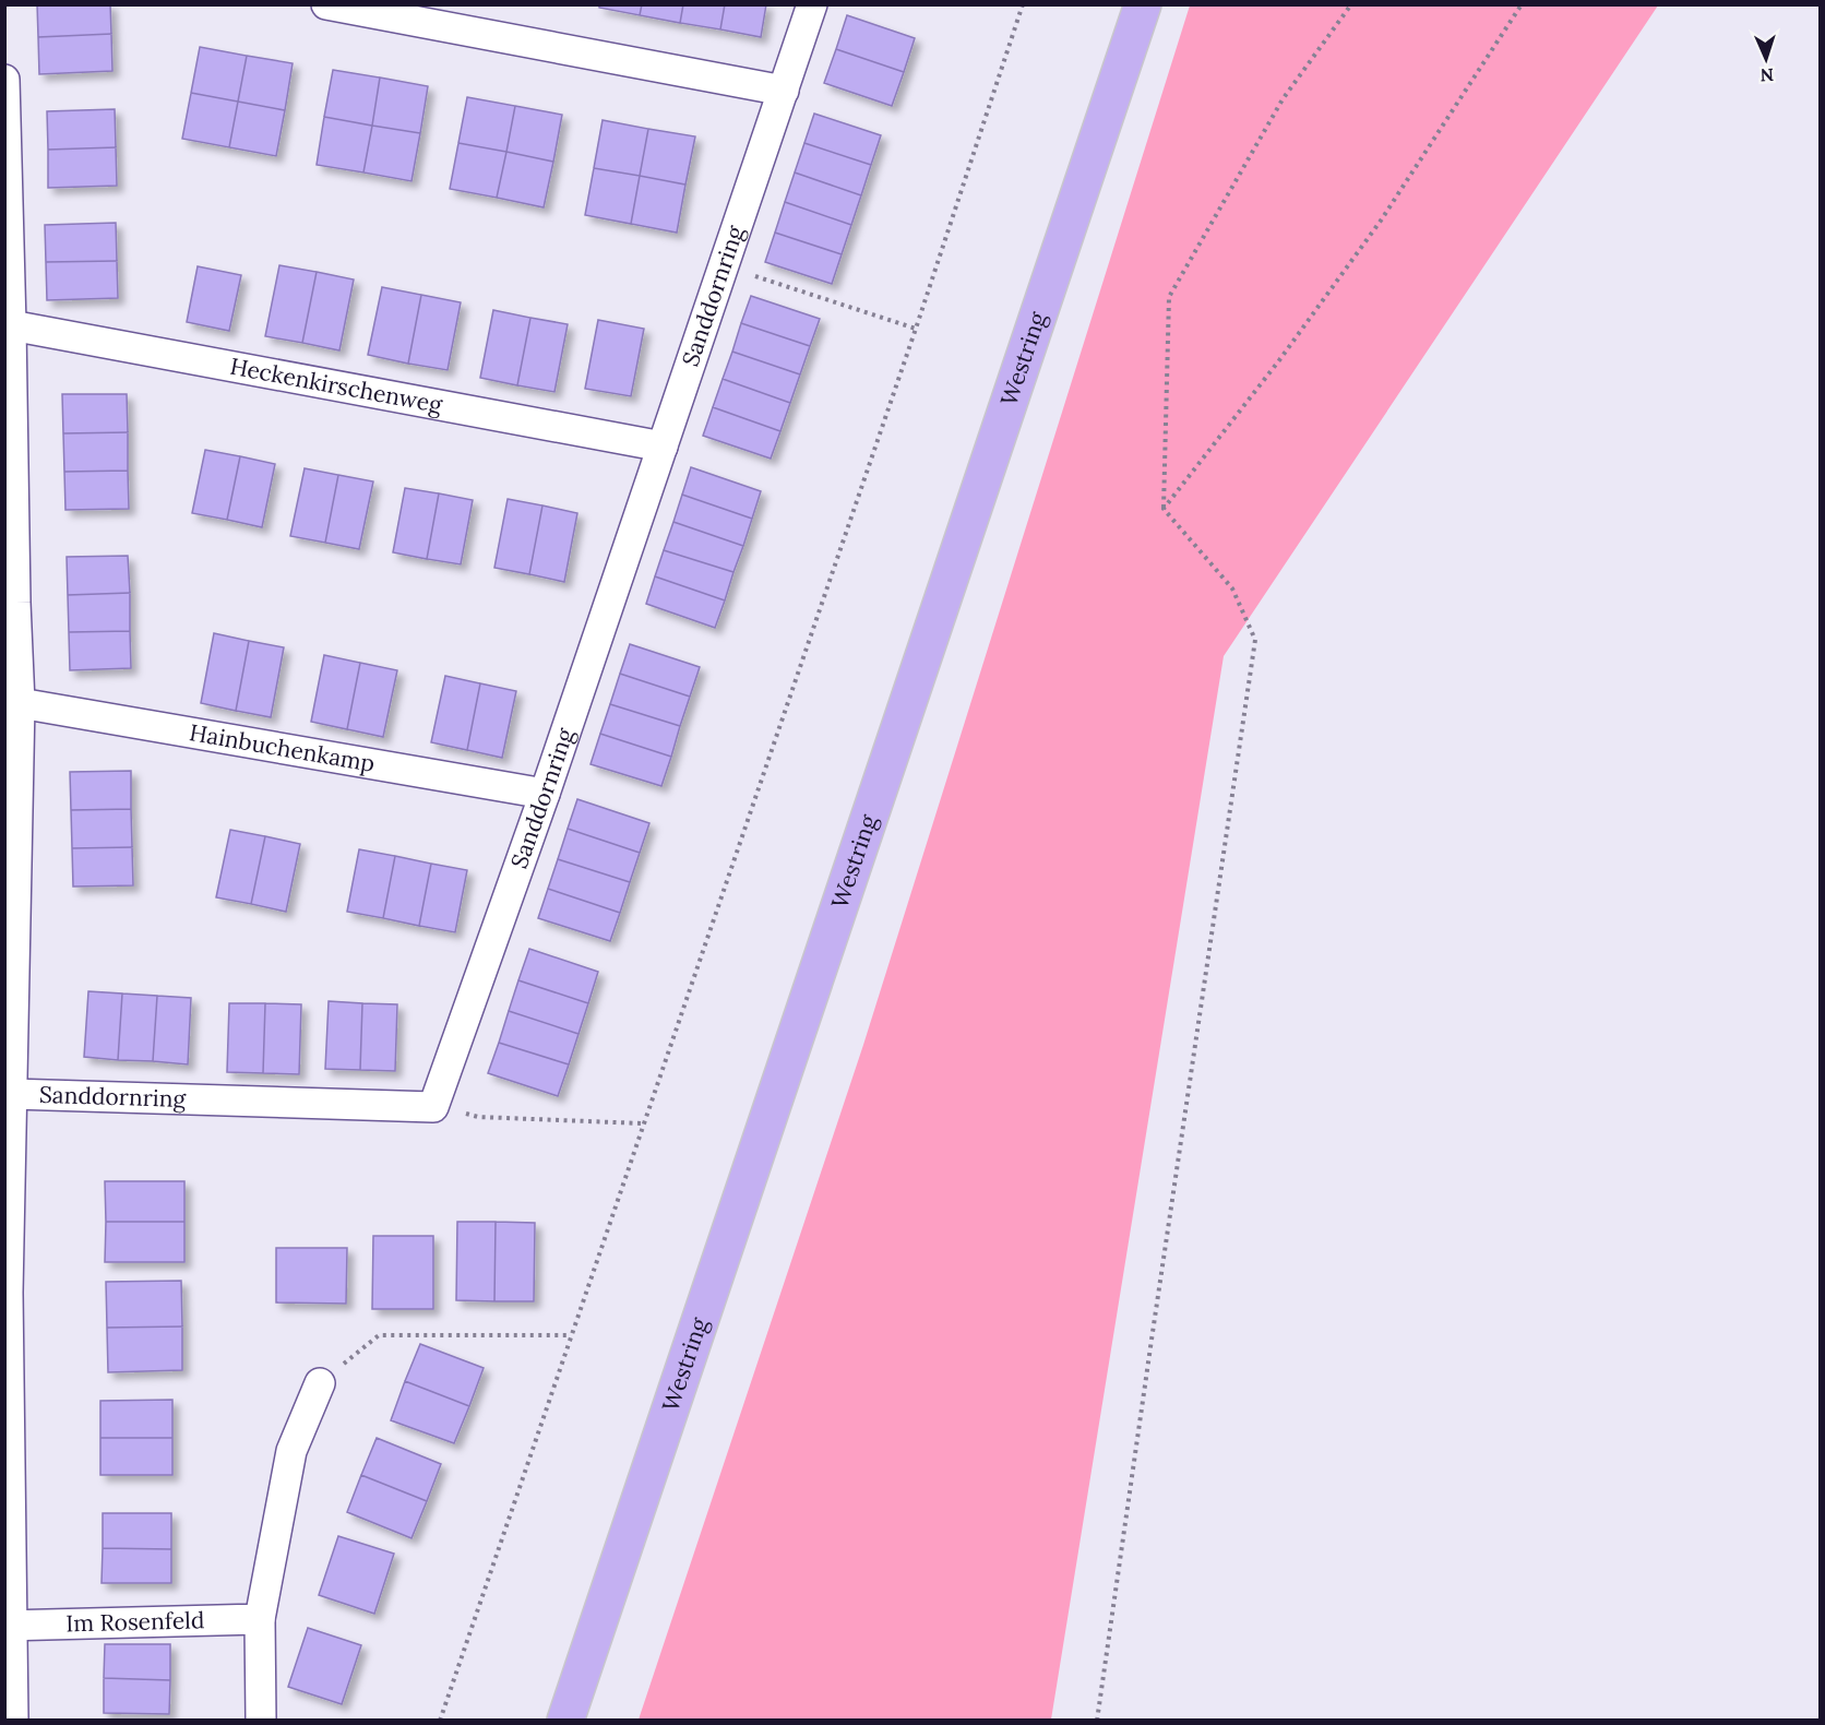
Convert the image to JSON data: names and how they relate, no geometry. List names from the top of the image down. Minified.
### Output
{"streets":{"main road":["Westring"],"street":["Sanddornring","Heckenkirschenweg","Hainbuchenkamp","Im Rosenfeld"]},"crossings":[["Sanddornring","Heckenkirschenweg"],["Sanddornring","Hainbuchenkamp"]],"north":"bottom"}
